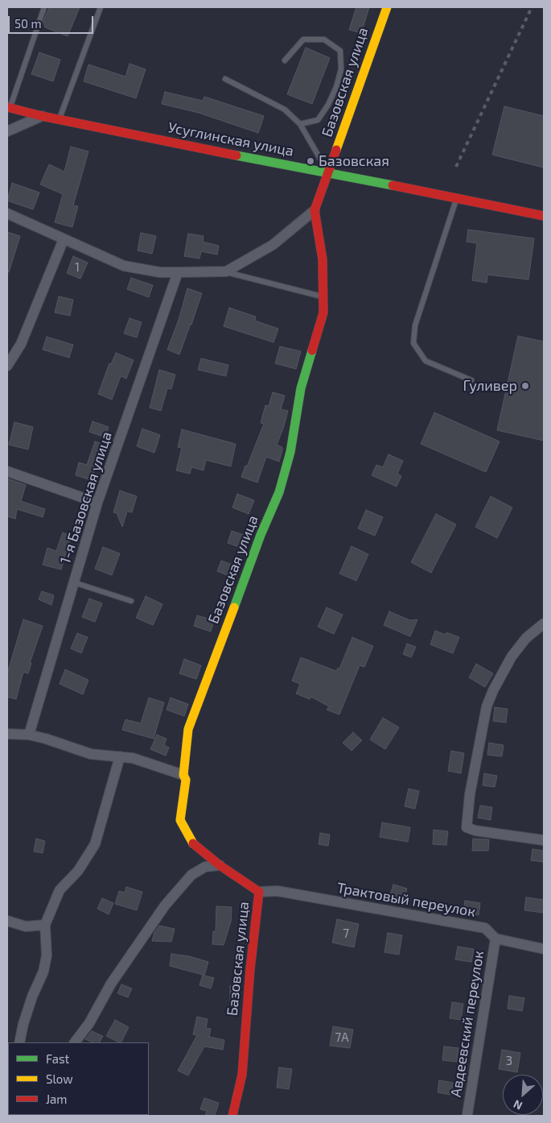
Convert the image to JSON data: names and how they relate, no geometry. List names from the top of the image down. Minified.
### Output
{"streets":{"street":["Базовская улица","Усуглинская улица","1-я Базовская улица","Трактовый переулок","Авдеевский переулок"]},"crossings":[["Базовская улица","Усуглинская улица"],["Базовская улица","Трактовый переулок"],["Трактовый переулок","Авдеевский переулок"]],"places":["Базовская","Гуливер"],"house_numbers":["1","7","7А","3"],"legend":["Fast","Slow","Jam"],"scale_bar":"50 m","north":"bottom left"}
